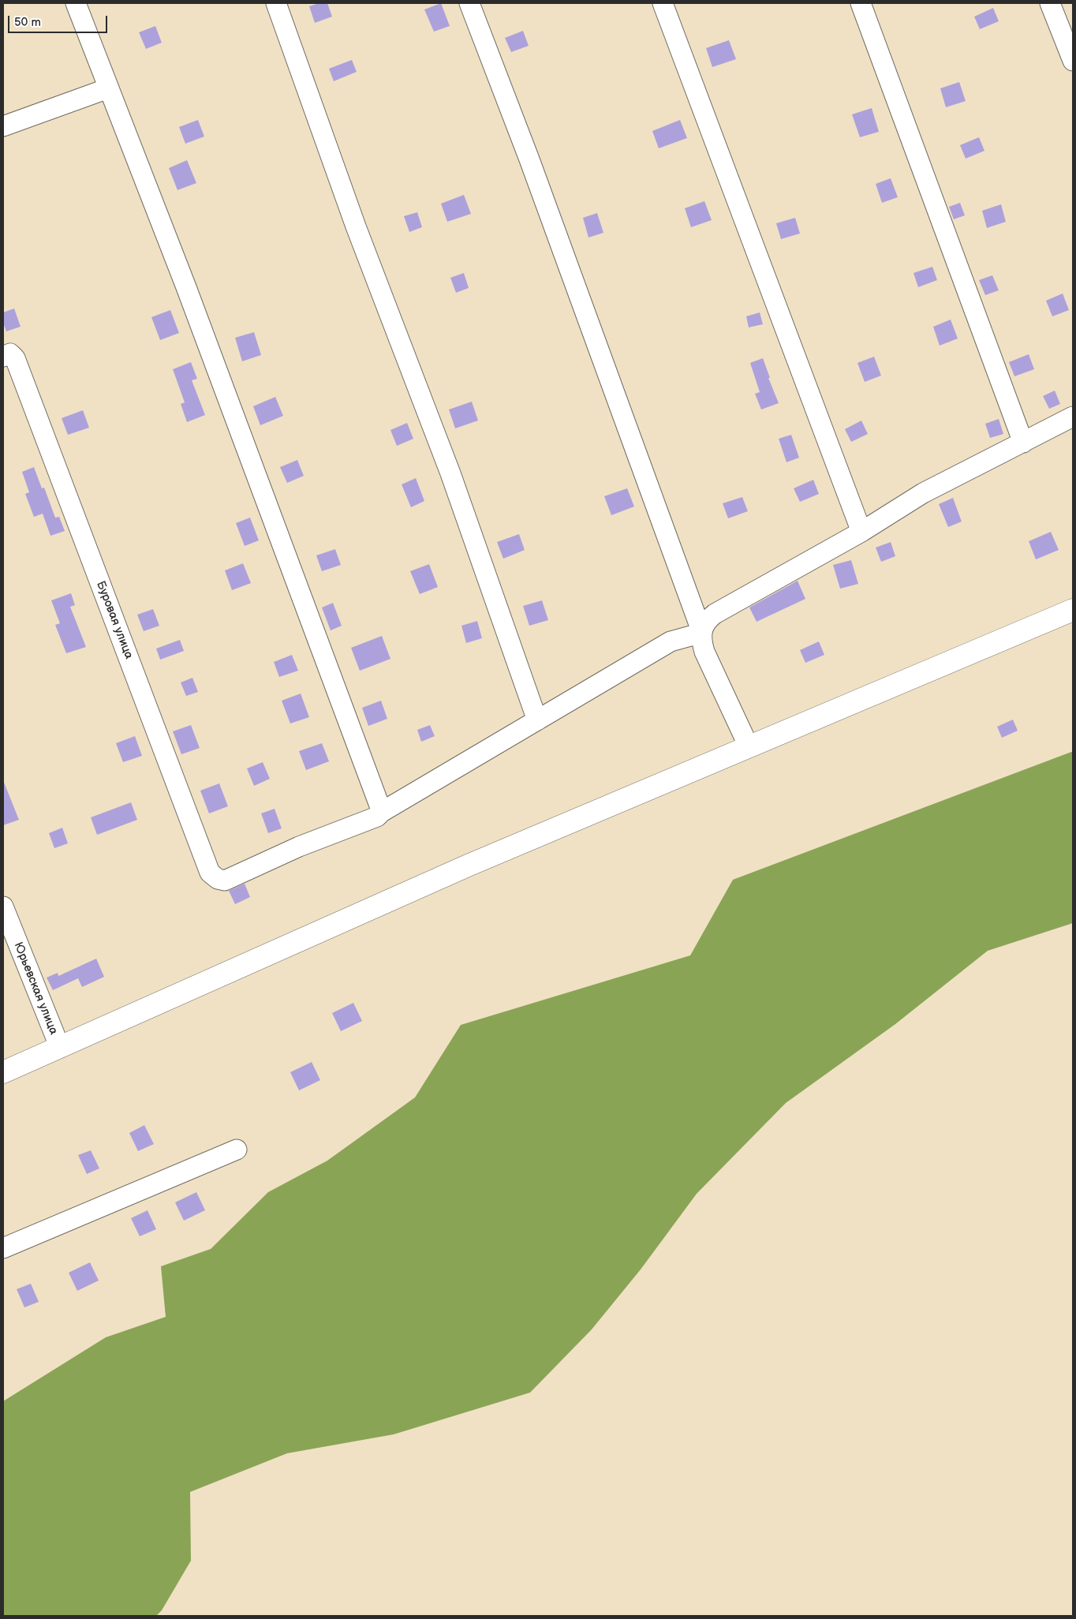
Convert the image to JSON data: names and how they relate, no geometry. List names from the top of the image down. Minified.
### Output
{"streets":{"street":["Буровая улица","Юрьевская улица"]},"scale_bar":"50 m"}
